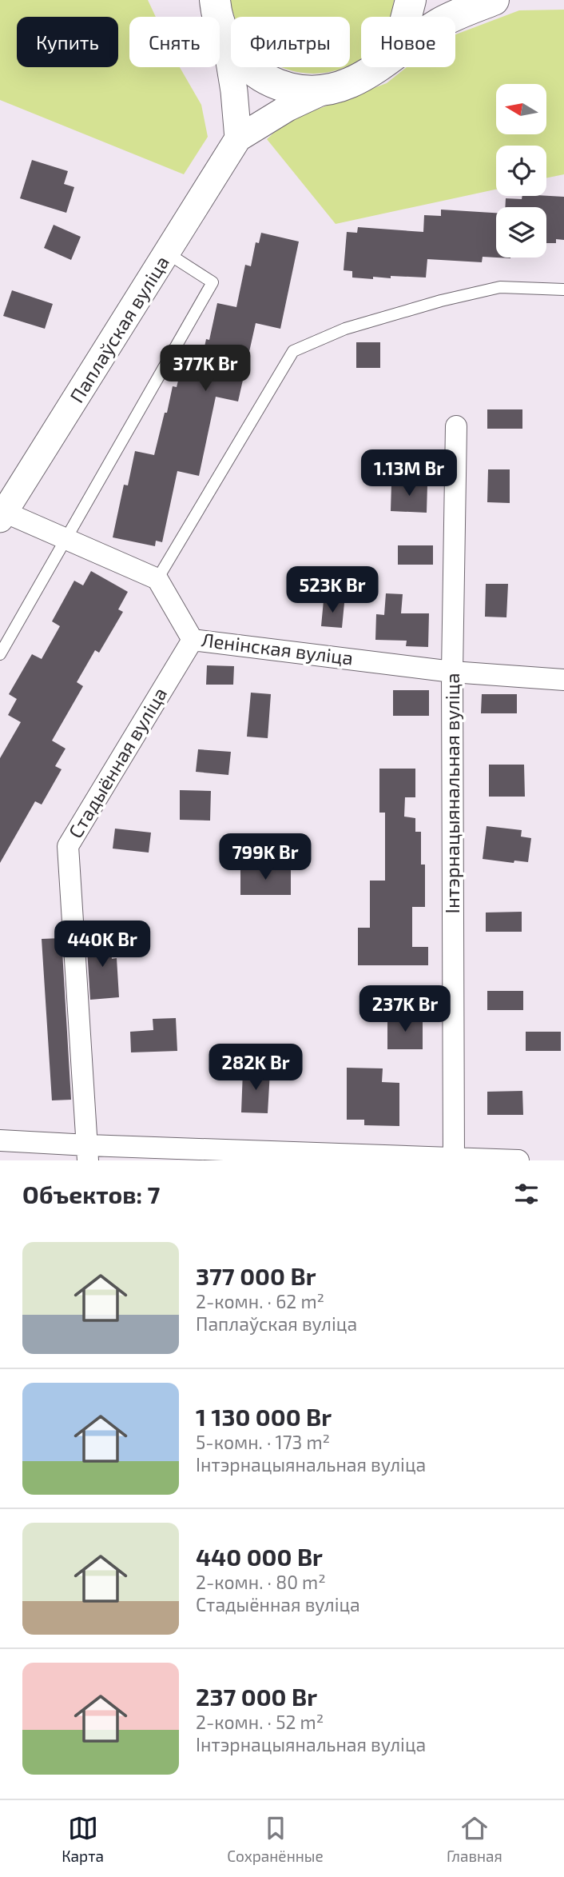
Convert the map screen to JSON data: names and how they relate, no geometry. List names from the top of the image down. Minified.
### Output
{"streets":{"street":["Паплаўская вуліца","Ленінская вуліца","Стадыённая вуліца","Інтэрнацыянальная вуліца"]},"crossings":[["Ленінская вуліца","Стадыённая вуліца"],["Ленінская вуліца","Інтэрнацыянальная вуліца"]],"north":"left","page":{"chip":["Купить","Снять","Фильтры","Новое"],"price":["377K Br","1.13M Br","523K Br","799K Br","440K Br","237K Br","282K Br"],"heading":"Объектов: 7","list":[{"name":"377 000 Br","note":"2-комн. · 62 m² · Паплаўская вуліца"},{"name":"1 130 000 Br","note":"5-комн. · 173 m² · Інтэрнацыянальная вуліца"},{"name":"440 000 Br","note":"2-комн. · 80 m² · Стадыённая вуліца"},{"name":"237 000 Br","note":"2-комн. · 52 m² · Інтэрнацыянальная вуліца"}],"tabs":["Карта","Сохранённые","Главная"]}}
